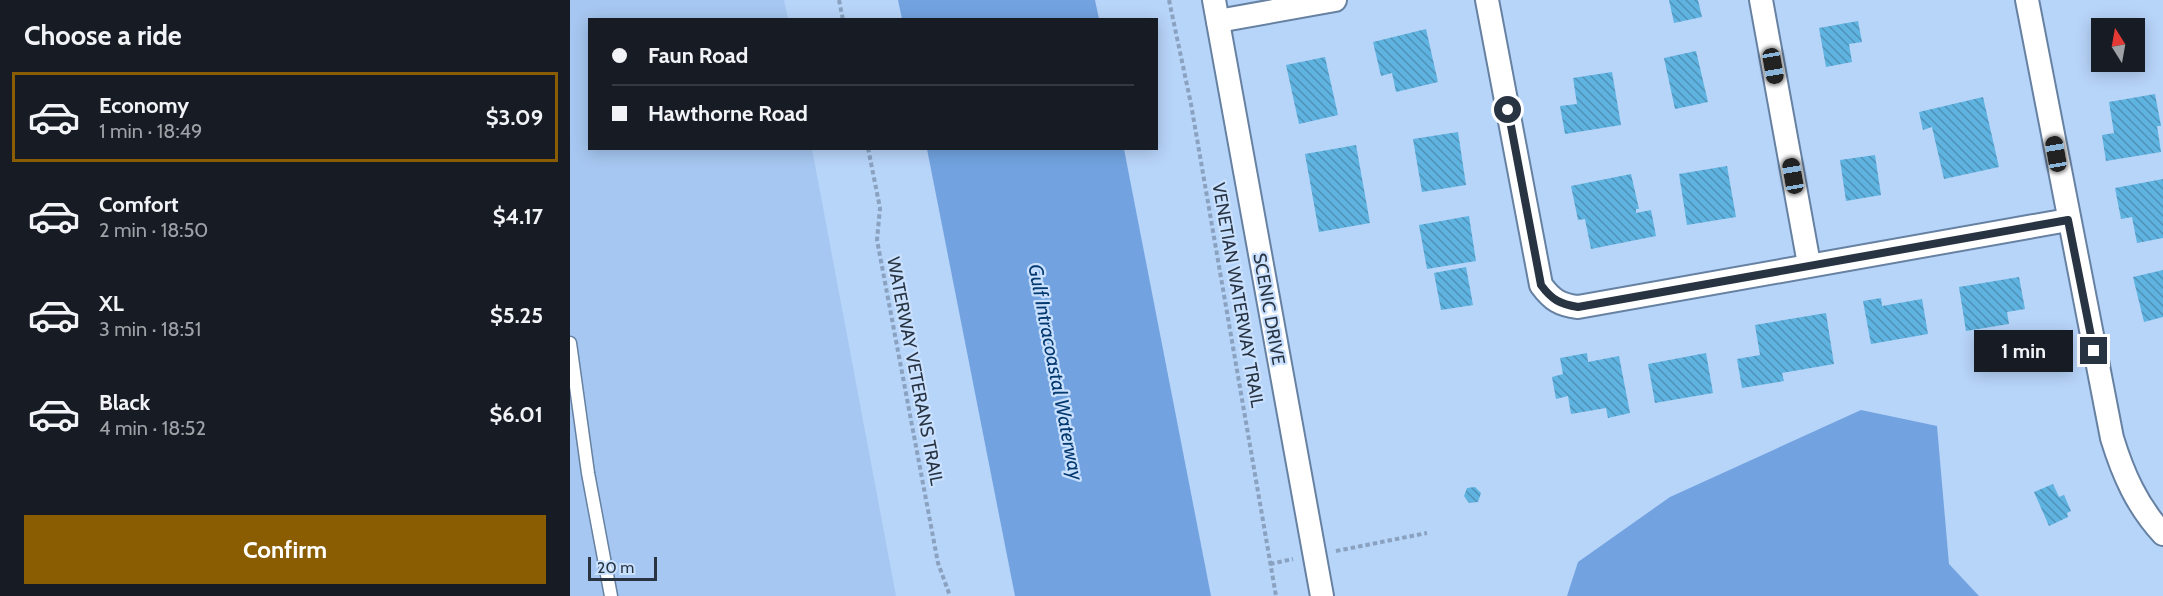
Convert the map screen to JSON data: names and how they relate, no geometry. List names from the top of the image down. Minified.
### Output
{"streets":{"street":["SCENIC DRIVE"],"path":["VENETIAN WATERWAY TRAIL","WATERWAY VETERANS TRAIL"]},"water":["Gulf Intracoastal Waterway"],"scale_bar":"20 m","north":"top","page":{"heading":"Choose a ride","banner":["Faun Road","Hawthorne Road"],"list":[{"name":"Economy","note":"1 min · 18:49","value":"$3.09"},{"name":"Comfort","note":"2 min · 18:50","value":"$4.17"},{"name":"XL","note":"3 min · 18:51","value":"$5.25"},{"name":"Black","note":"4 min · 18:52","value":"$6.01"}],"bubble":"1 min","buttons":"Confirm","scale":"20 m"}}
